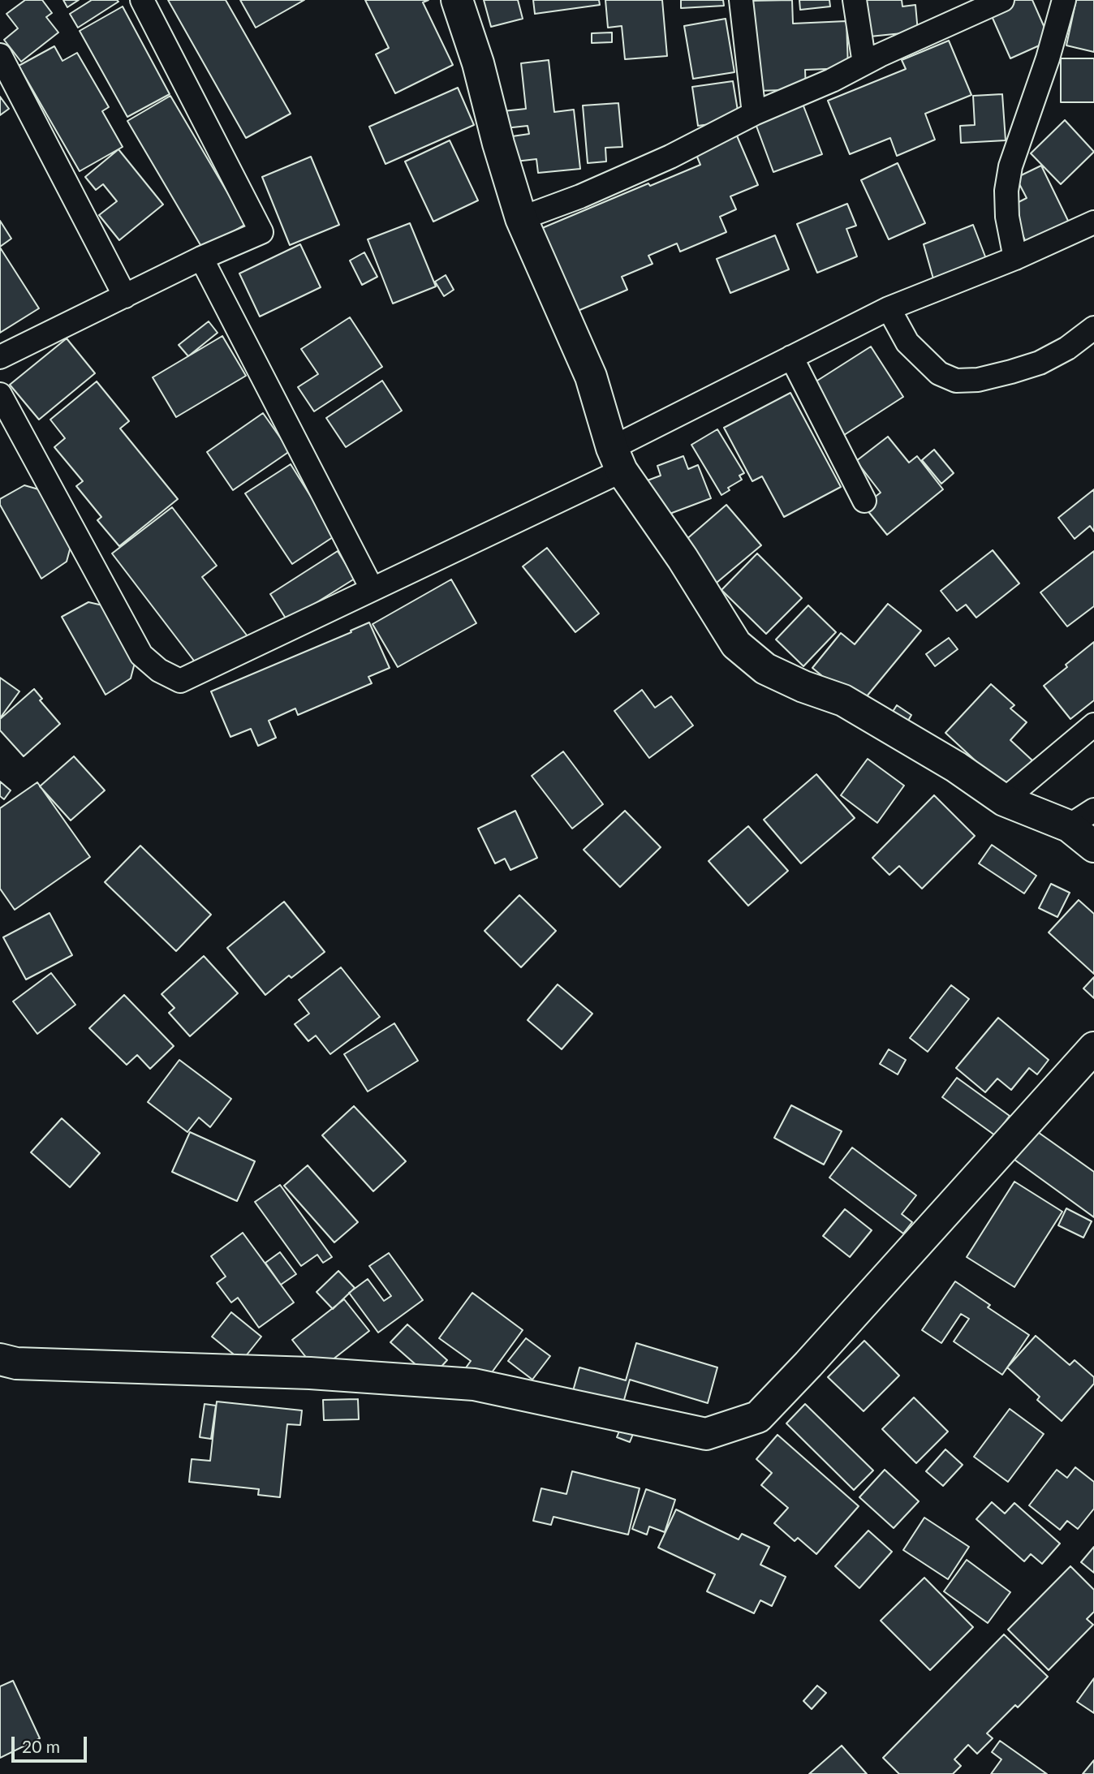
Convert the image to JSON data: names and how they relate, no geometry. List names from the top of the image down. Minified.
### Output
{"scale_bar":"20 m"}
